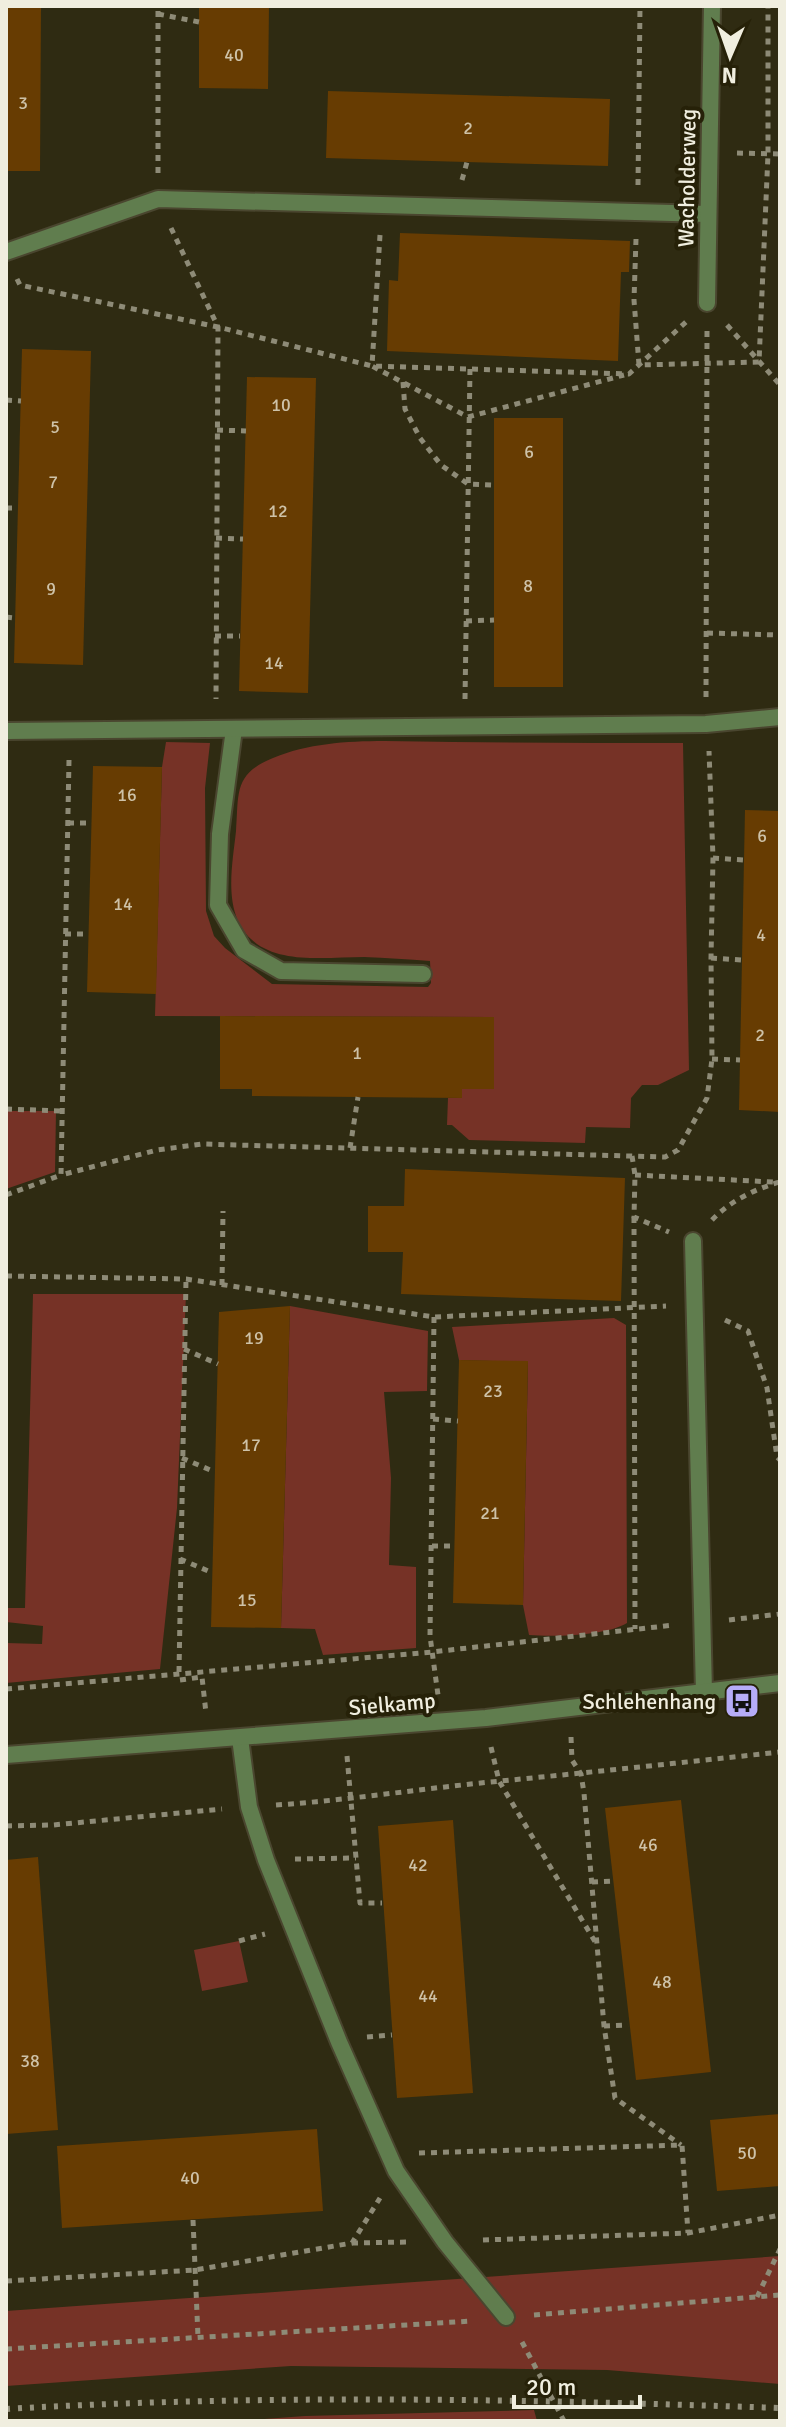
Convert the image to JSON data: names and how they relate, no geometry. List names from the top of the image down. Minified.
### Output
{"streets":{"street":["Wacholderweg","Sielkamp"]},"places":{"bus stop":["Schlehenhang"]},"house_numbers":["40","3","2","10","5","6","7","12","8","9","14","16","6","14","4","2","1","19","23","17","21","15","46","42","48","44","38","50","40"],"scale_bar":"20 m","north":"bottom"}
